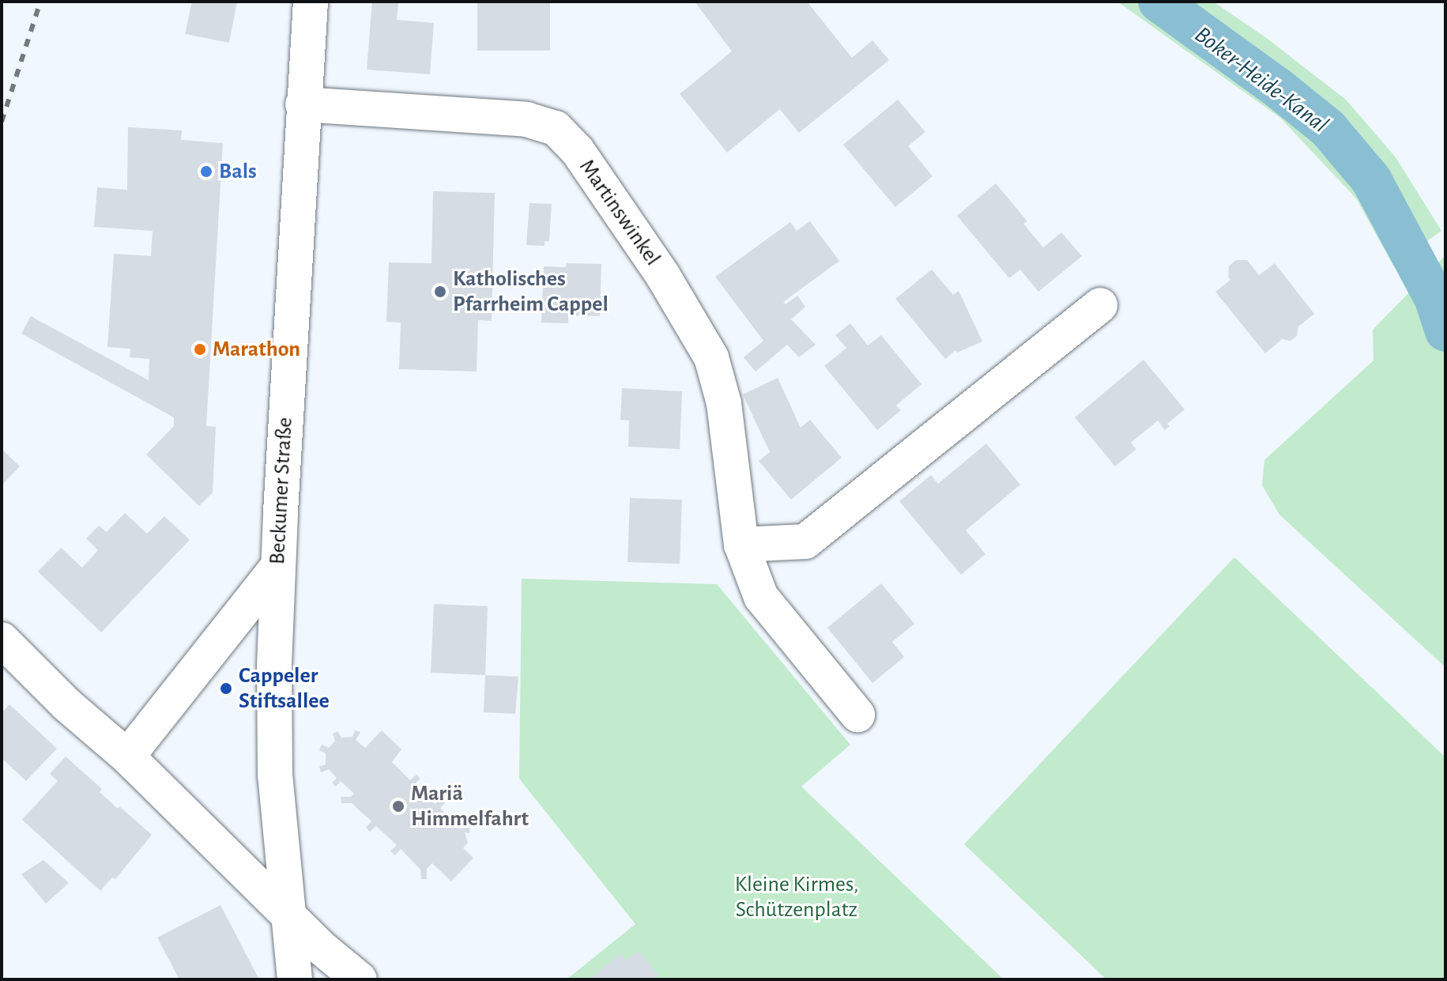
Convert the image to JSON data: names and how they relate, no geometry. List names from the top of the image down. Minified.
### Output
{"streets":{"street":["Martinswinkel","Beckumer Straße"]},"crossings":[["Martinswinkel","Beckumer Straße"]],"water":["Boker-Heide-Kanal"],"parks":["Kleine Kirmes, Schützenplatz"],"places":["Bals","Katholisches Pfarrheim Cappel","Marathon","Cappeler Stiftsallee","Mariä Himmelfahrt"]}
